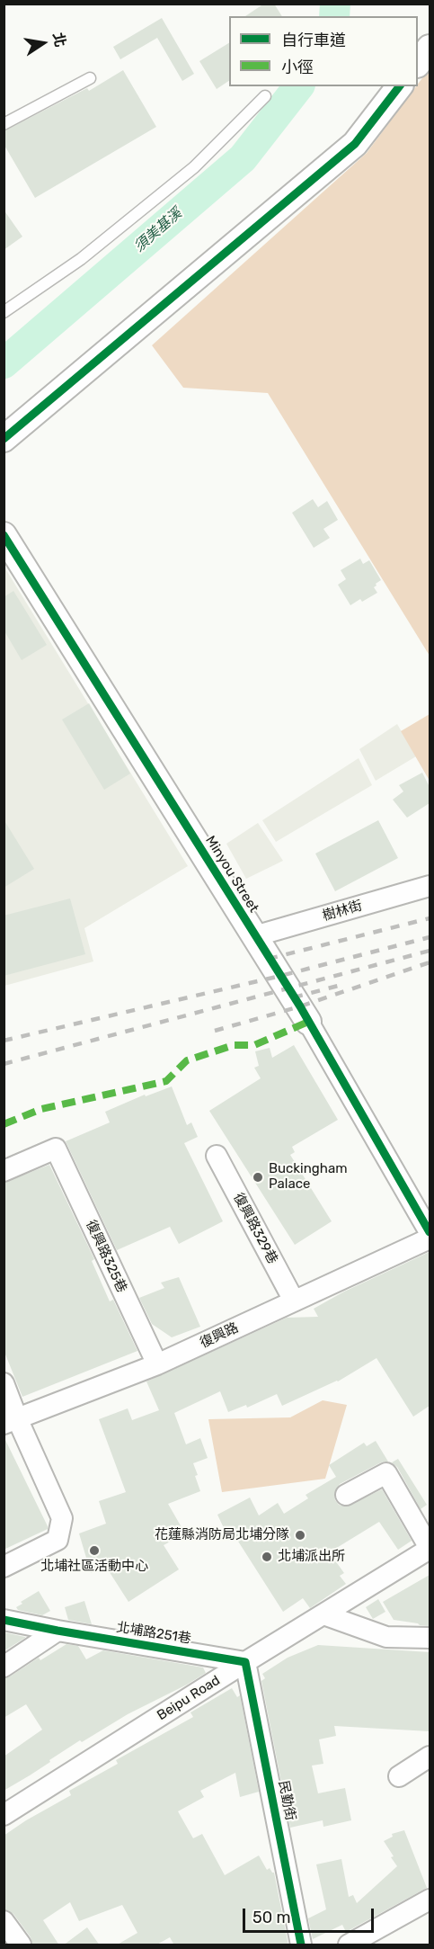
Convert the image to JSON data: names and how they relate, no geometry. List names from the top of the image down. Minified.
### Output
{"streets":{"street":["Minyou Street","樹林街","復興路329巷","復興路325巷","復興路","北埔路251巷","Beipu Road","民勤街"]},"crossings":[["Minyou Street","樹林街"],["復興路329巷","復興路"],["復興路325巷","復興路"],["北埔路251巷","Beipu Road"],["北埔路251巷","民勤街"],["Beipu Road","民勤街"]],"water":["須美基溪"],"places":["Buckingham Palace","花蓮縣消防局北埔分隊","北埔社區活動中心","北埔派出所"],"legend":["自行車道","小徑"],"scale_bar":"50 m","north":"right"}
